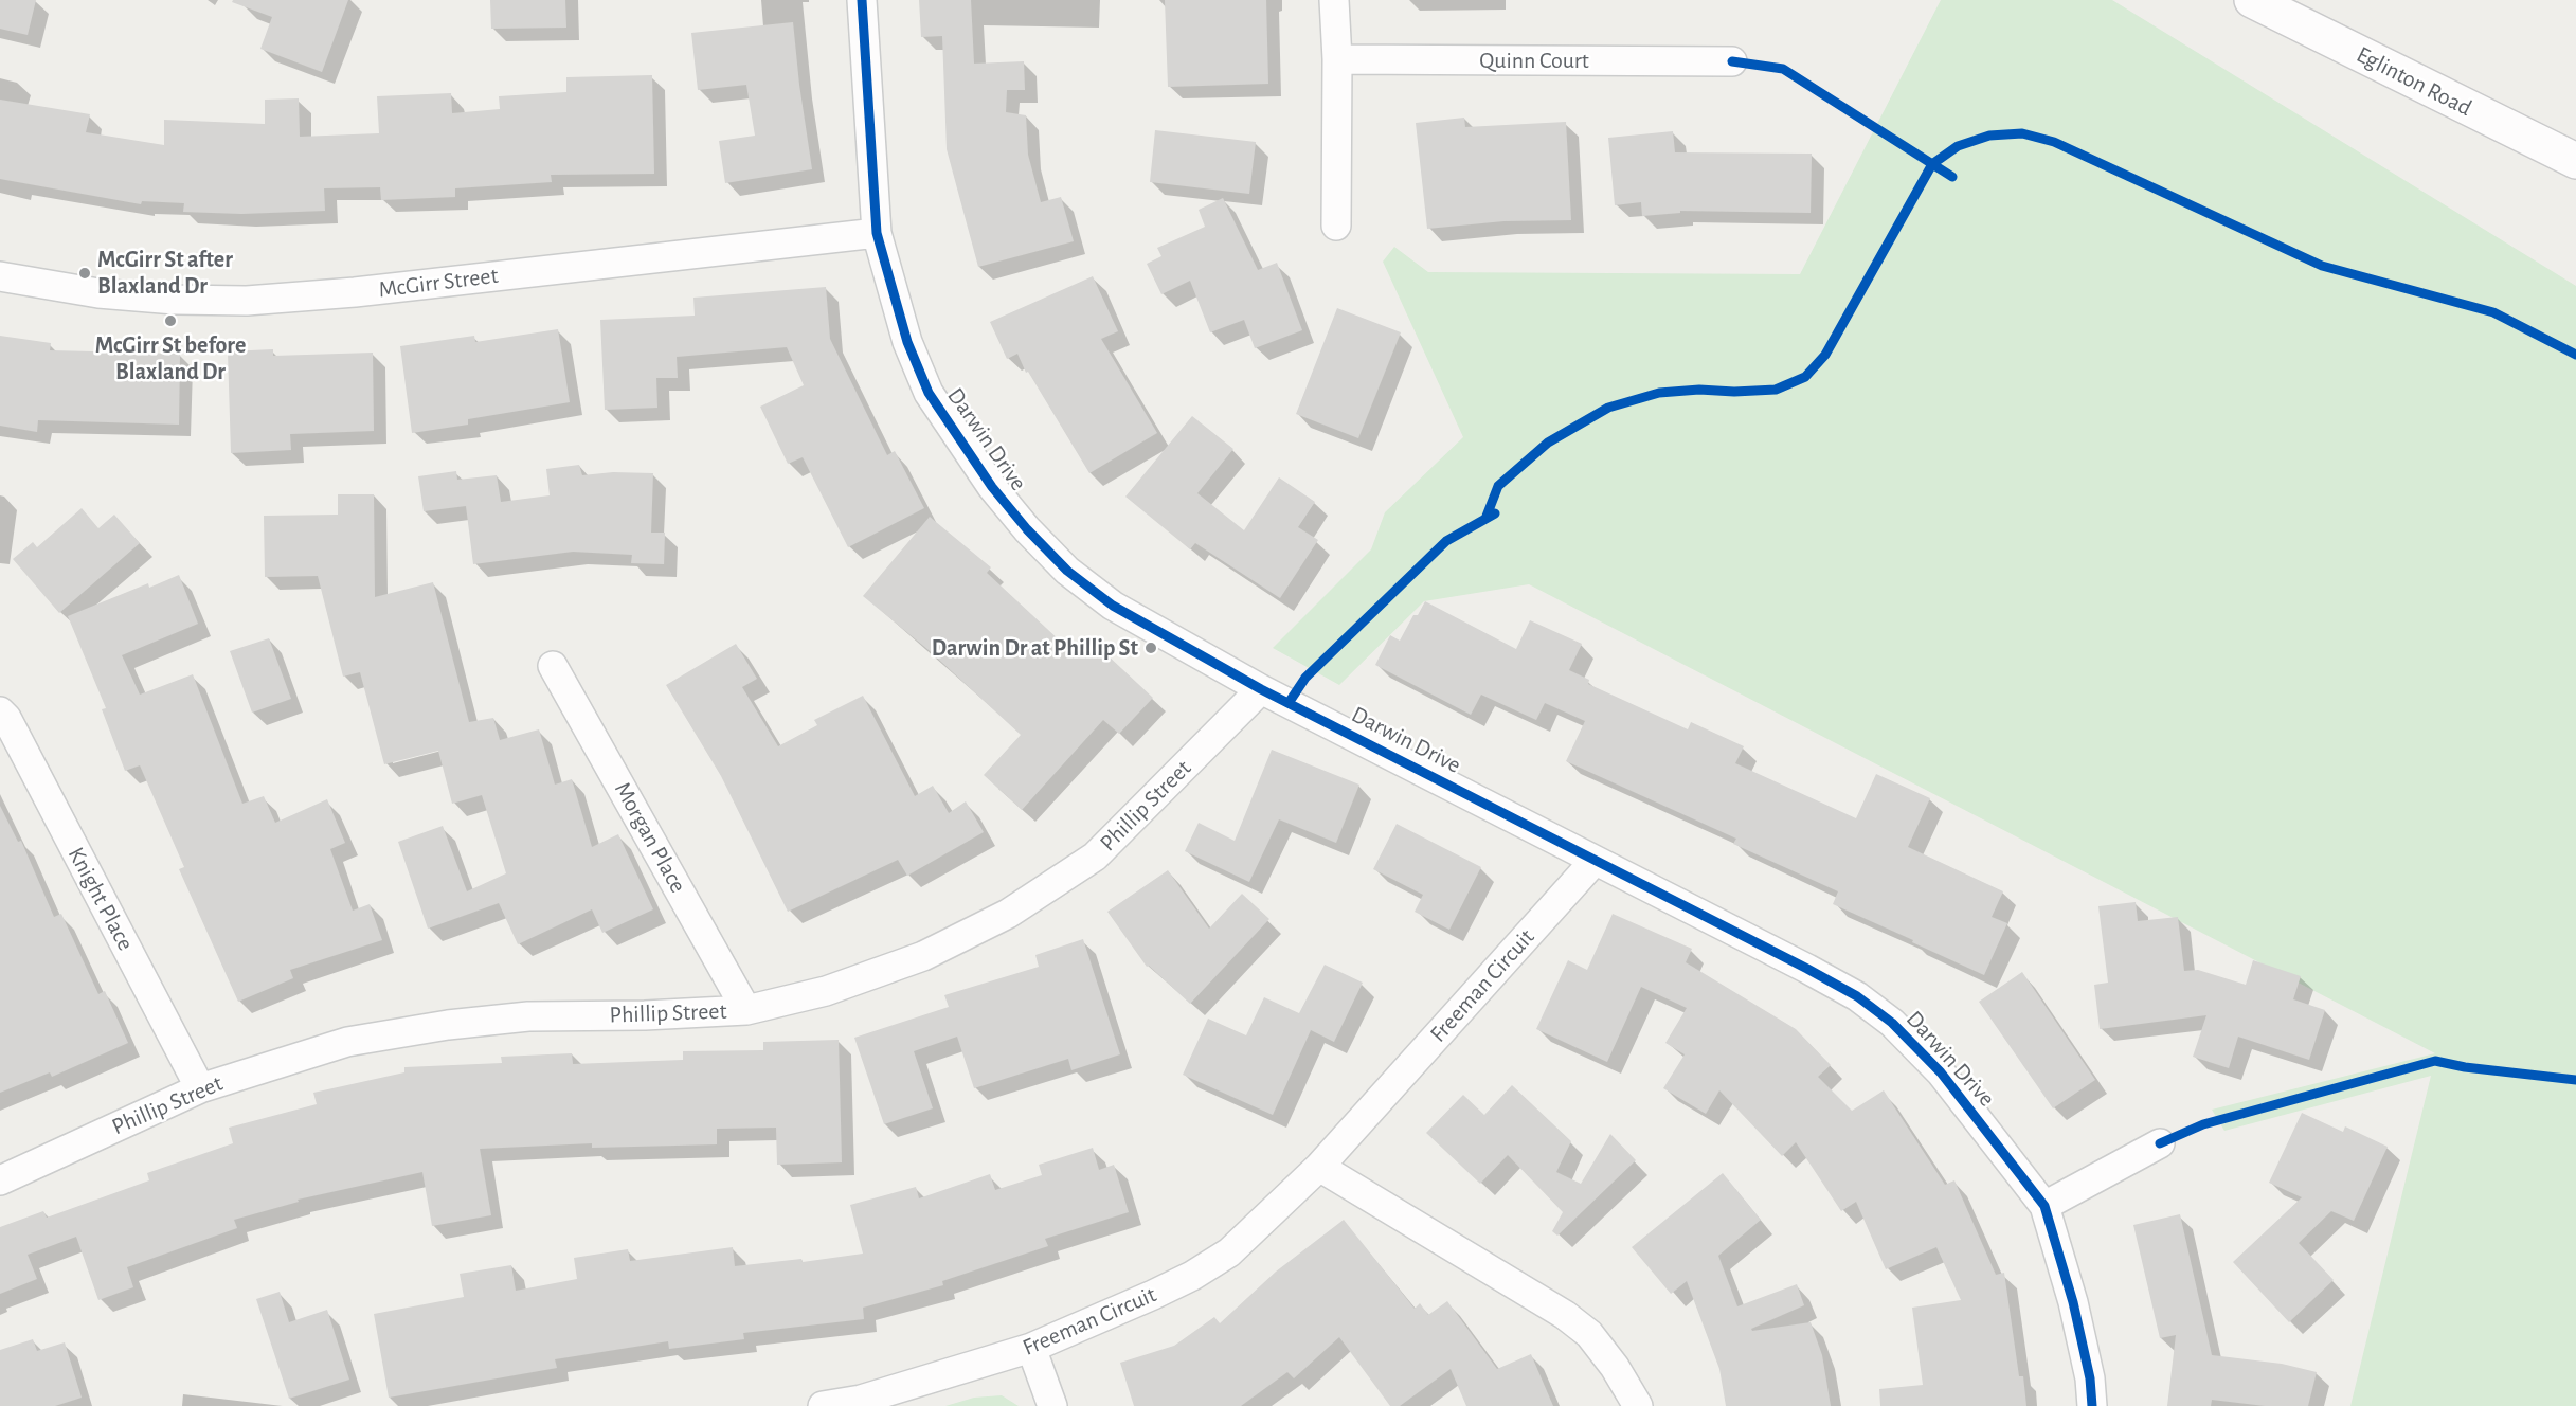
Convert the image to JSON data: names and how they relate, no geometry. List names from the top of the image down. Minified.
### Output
{"streets":{"main road":["Eglinton Road"],"street":["Quinn Court","McGirr Street","Darwin Drive","Phillip Street","Morgan Place","Knight Place","Freeman Circuit"]},"crossings":[["McGirr Street","Darwin Drive"],["Darwin Drive","Phillip Street"],["Darwin Drive","Freeman Circuit"],["Phillip Street","Morgan Place"],["Phillip Street","Knight Place"]],"places":["McGirr St after Blaxland Dr","McGirr St before Blaxland Dr","Darwin Dr at Phillip St"]}
